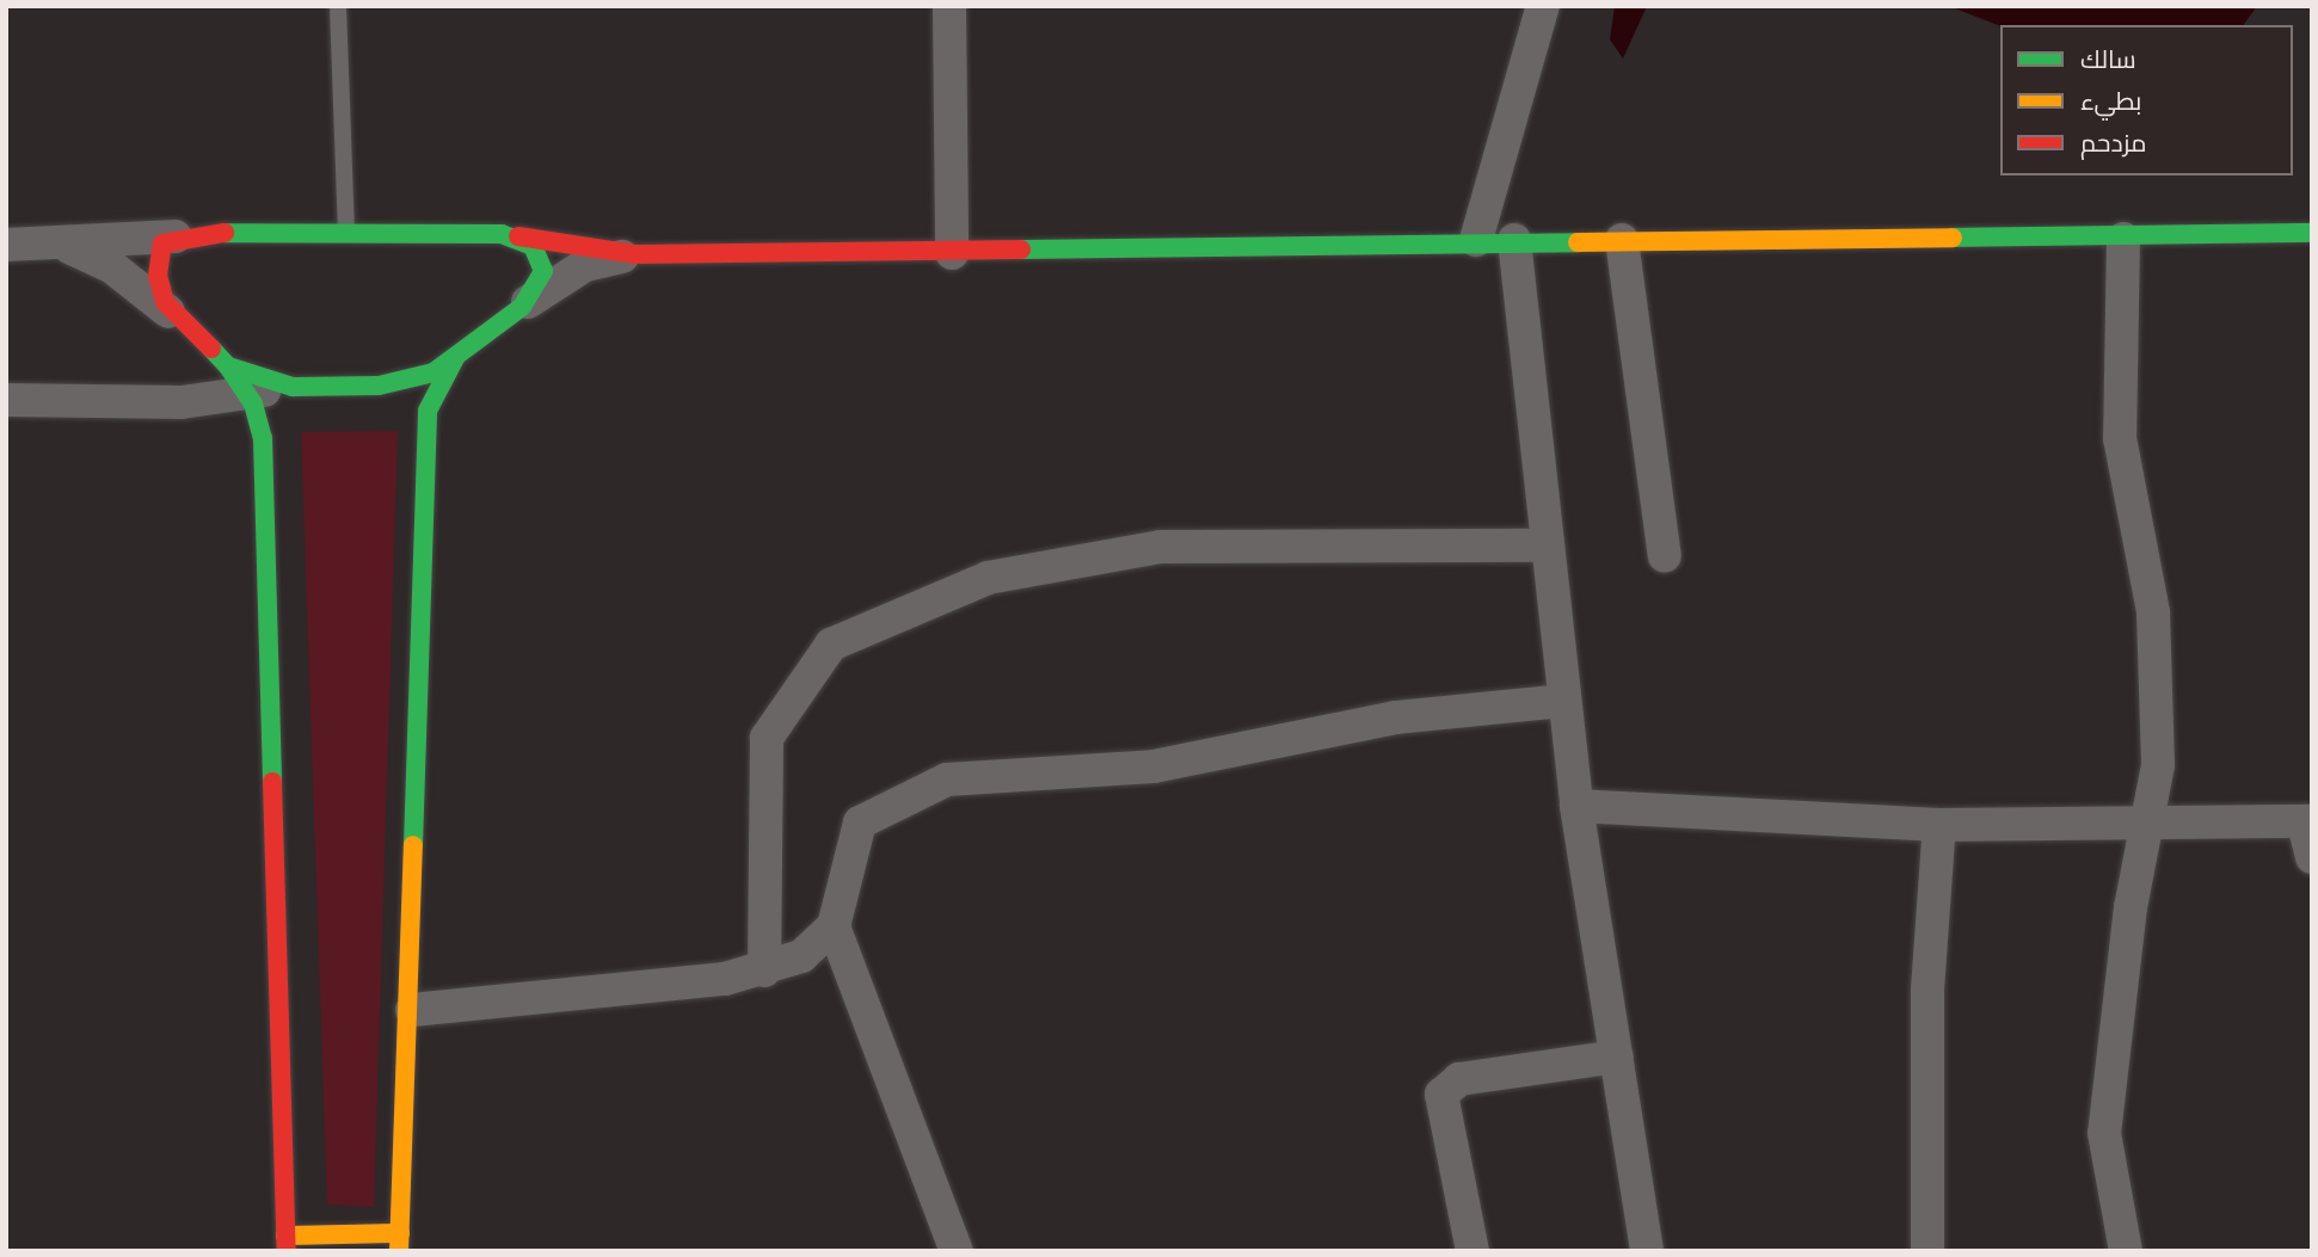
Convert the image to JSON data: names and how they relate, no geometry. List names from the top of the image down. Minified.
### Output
{"legend":["سالك","بطيء","مزدحم"]}
